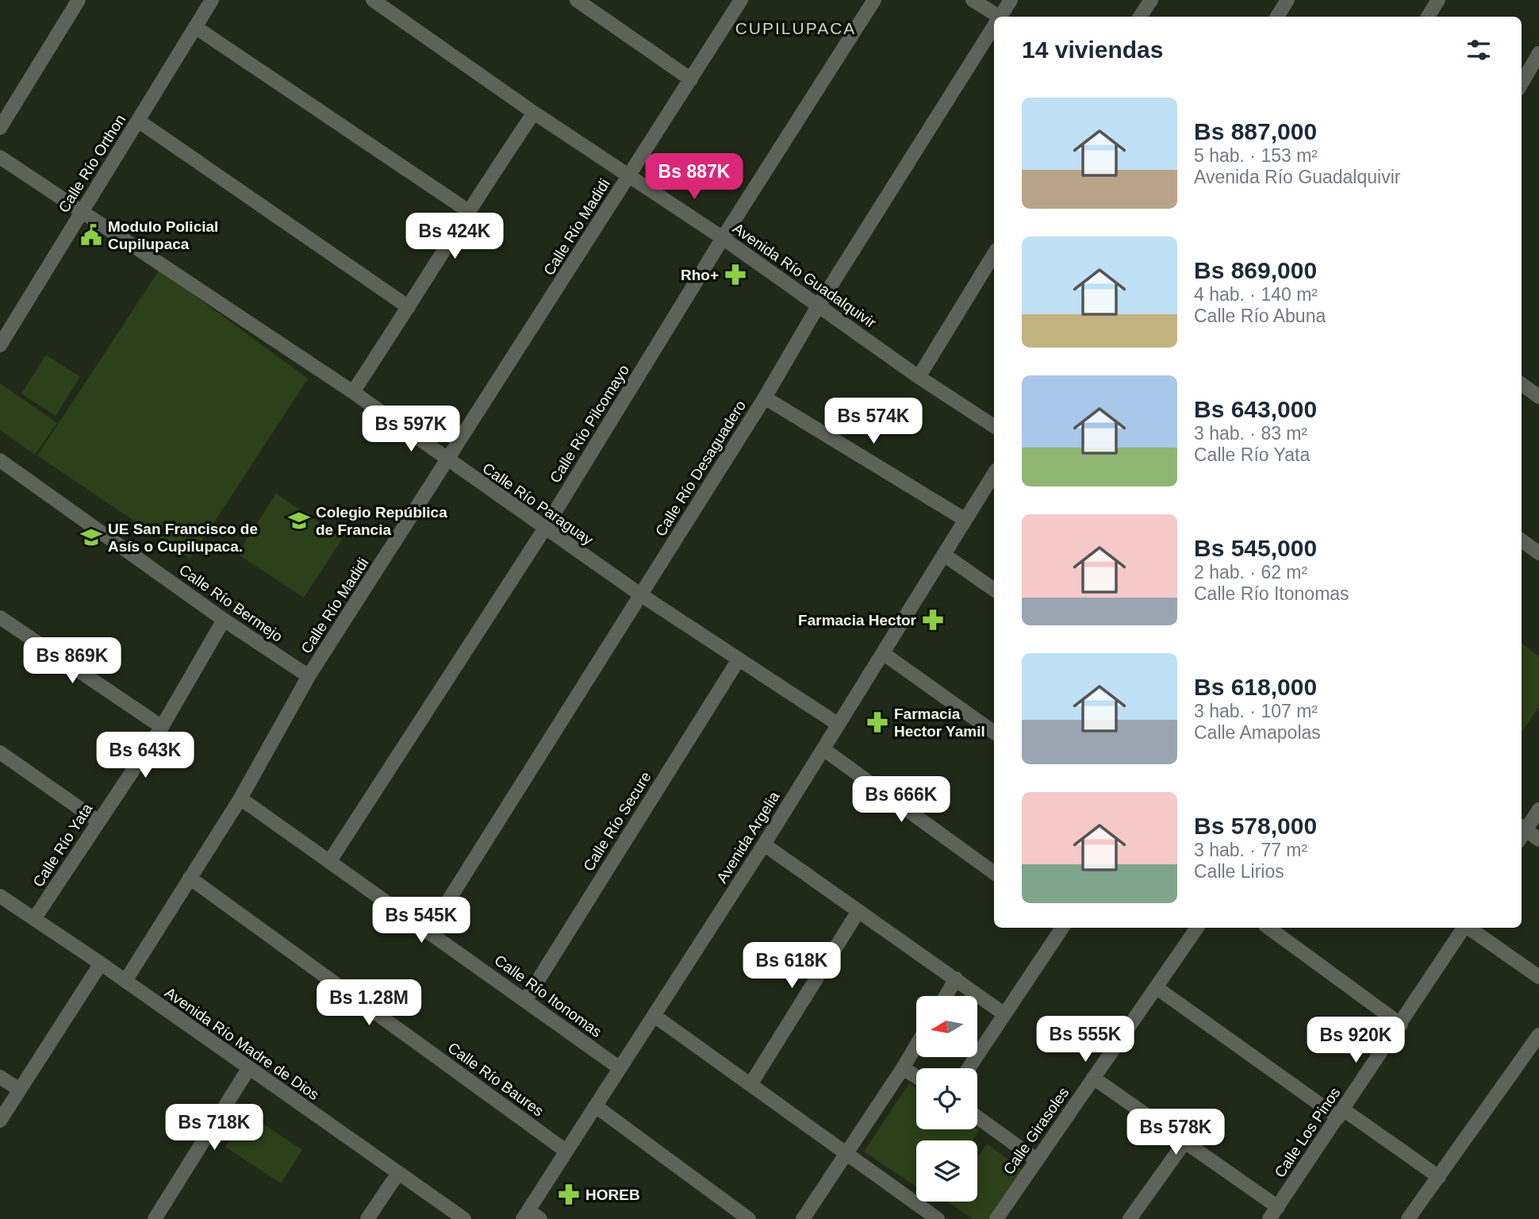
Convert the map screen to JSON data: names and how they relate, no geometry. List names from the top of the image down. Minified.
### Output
{"streets":{"street":["Calle Río Orthon","Calle Río Madidi","Avenida Río Guadalquivir","Calle Río Pilcomayo","Calle Río Desaguadero","Calle Río Paraguay","Calle Río Bermejo","Calle Río Secure","Avenida Argelia","Calle Río Yata","Calle Río Itonomas","Avenida Río Madre de Dios","Calle Río Baures","Calle Girasoles","Calle Los Pinos"]},"crossings":[["Calle Río Orthon","Calle Río Paraguay"],["Calle Río Madidi","Avenida Río Guadalquivir"],["Calle Río Madidi","Calle Río Paraguay"],["Calle Río Madidi","Calle Río Bermejo"],["Calle Río Madidi","Calle Río Itonomas"],["Calle Río Madidi","Avenida Río Madre de Dios"],["Calle Río Madidi","Calle Río Baures"],["Avenida Río Guadalquivir","Calle Río Pilcomayo"],["Avenida Río Guadalquivir","Calle Río Desaguadero"],["Calle Río Pilcomayo","Calle Río Paraguay"],["Calle Río Pilcomayo","Calle Río Itonomas"],["Calle Río Desaguadero","Calle Río Paraguay"],["Calle Río Desaguadero","Calle Río Itonomas"],["Calle Río Paraguay","Calle Río Secure"],["Calle Río Paraguay","Avenida Argelia"],["Calle Río Bermejo","Calle Río Yata"],["Calle Río Secure","Calle Río Itonomas"],["Avenida Argelia","Calle Río Itonomas"],["Avenida Argelia","Calle Río Baures"],["Calle Río Yata","Avenida Río Madre de Dios"]],"districts":["CUPILUPACA"],"places":{"public building":["Modulo Policial Cupilupaca"],"pharmacy":["Rho+","Farmacia Hector","Farmacia Hector Yamil","HOREB"],"school or university":["Colegio República de Francia","UE San Francisco de Asís o Cupilupaca."]},"north":"left","page":{"heading":"14 viviendas","list":[{"name":"Bs 887,000","note":"5 hab. · 153 m² · Avenida Río Guadalquivir"},{"name":"Bs 869,000","note":"4 hab. · 140 m² · Calle Río Abuna"},{"name":"Bs 643,000","note":"3 hab. · 83 m² · Calle Río Yata"},{"name":"Bs 545,000","note":"2 hab. · 62 m² · Calle Río Itonomas"},{"name":"Bs 618,000","note":"3 hab. · 107 m² · Calle Amapolas"},{"name":"Bs 578,000","note":"3 hab. · 77 m² · Calle Lirios"}],"price":["Bs 887K","Bs 424K","Bs 574K","Bs 597K","Bs 869K","Bs 643K","Bs 666K","Bs 545K","Bs 618K","Bs 1.28M","Bs 555K","Bs 920K","Bs 718K","Bs 578K"]}}
